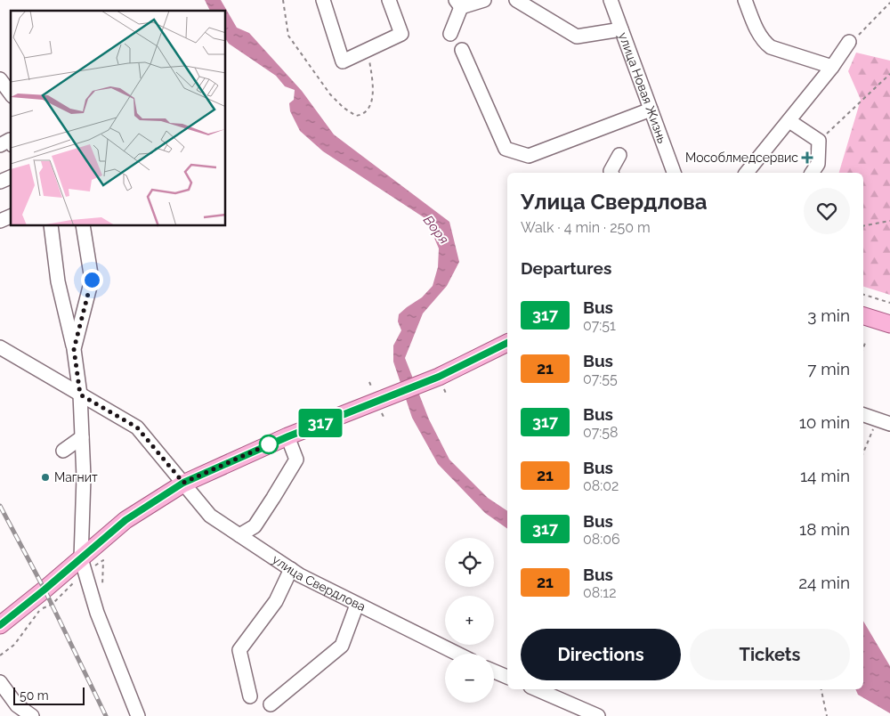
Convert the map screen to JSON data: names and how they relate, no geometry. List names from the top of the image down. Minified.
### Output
{"streets":{"street":["улица Новая Жизнь","улица Свердлова"]},"water":["Воря"],"places":{"health":["Мособлмедсервис"],"other":["Магнит"]},"lines":["bus line 317"],"scale_bar":"50 m","page":{"on_map":"317","heading":[["Улица Свердлова","Walk · 4 min · 250 m"],"Departures"],"list":[{"mark":"317","name":"Bus","note":"07:51","value":"3 min"},{"mark":"21","name":"Bus","note":"07:55","value":"7 min"},{"mark":"317","name":"Bus","note":"07:58","value":"10 min"},{"mark":"21","name":"Bus","note":"08:02","value":"14 min"},{"mark":"317","name":"Bus","note":"08:06","value":"18 min"},{"mark":"21","name":"Bus","note":"08:12","value":"24 min"}],"map_buttons":["+","−"],"buttons":["Directions","Tickets"],"scale":"50 m"}}
